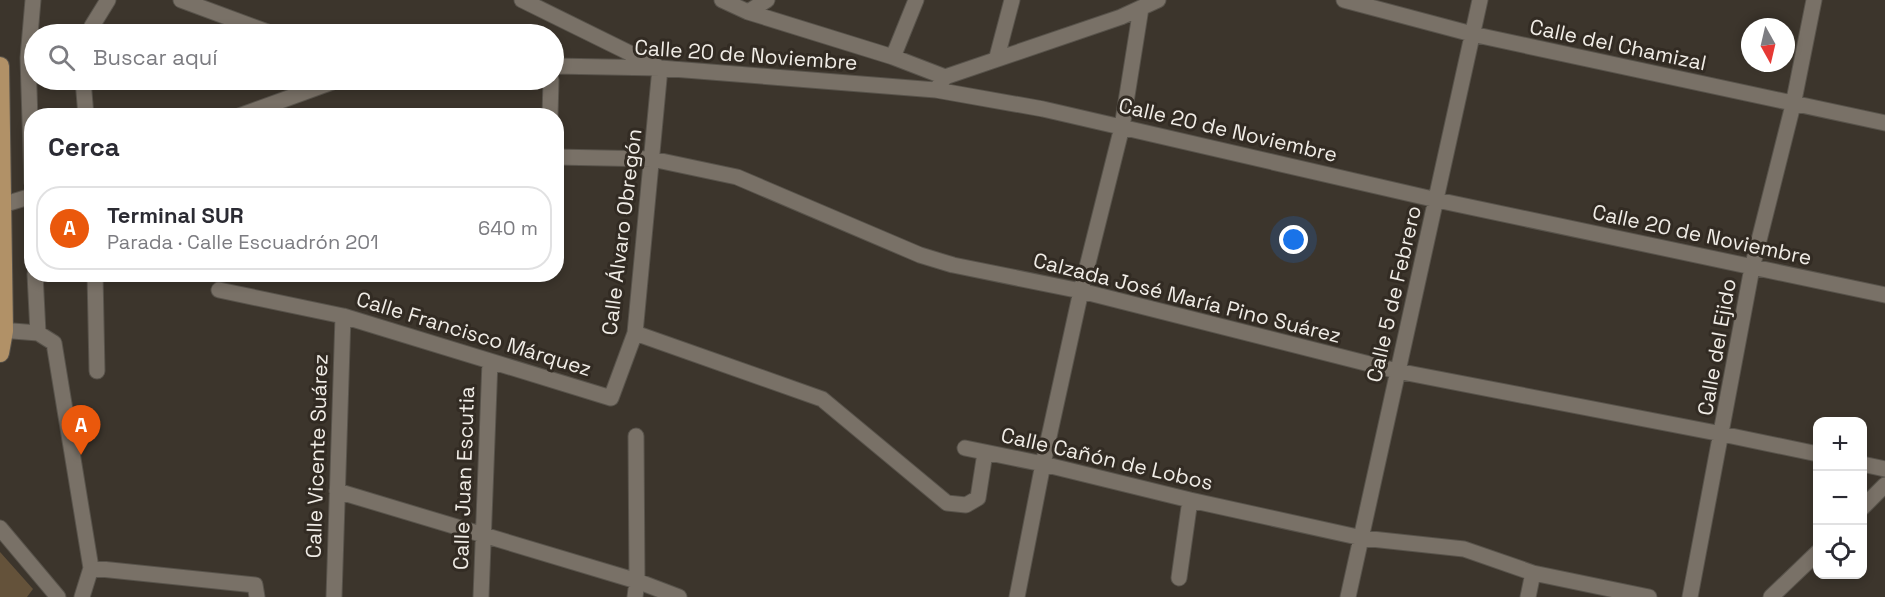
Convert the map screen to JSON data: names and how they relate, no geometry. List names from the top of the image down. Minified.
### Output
{"streets":{"street":["Calle del Chamizal","Calle 20 de Noviembre","Calle Álvaro Obregón","Calle 5 de Febrero","Calzada José María Pino Suárez","Calle Francisco Márquez","Calle del Ejido","Calle Vicente Suárez","Calle Cañón de Lobos","Calle Juan Escutia"]},"crossings":[["Calle del Chamizal","Calle 5 de Febrero"],["Calle del Chamizal","Calle del Ejido"],["Calle 20 de Noviembre","Calle Álvaro Obregón"],["Calle 20 de Noviembre","Calle 5 de Febrero"],["Calle 20 de Noviembre","Calle del Ejido"],["Calle Álvaro Obregón","Calzada José María Pino Suárez"],["Calle Álvaro Obregón","Calle Francisco Márquez"],["Calle Álvaro Obregón","Calle Cañón de Lobos"],["Calle 5 de Febrero","Calzada José María Pino Suárez"],["Calle 5 de Febrero","Calle Cañón de Lobos"],["Calzada José María Pino Suárez","Calle del Ejido"],["Calle Francisco Márquez","Calle Vicente Suárez"],["Calle Francisco Márquez","Calle Juan Escutia"]],"north":"bottom","page":{"search":"Buscar aquí","heading":"Cerca","list":[{"mark":"A","name":"Terminal SUR","note":"Parada · Calle Escuadrón 201","value":"640 m"}],"pins":"A","map_buttons":["+","−"]}}
